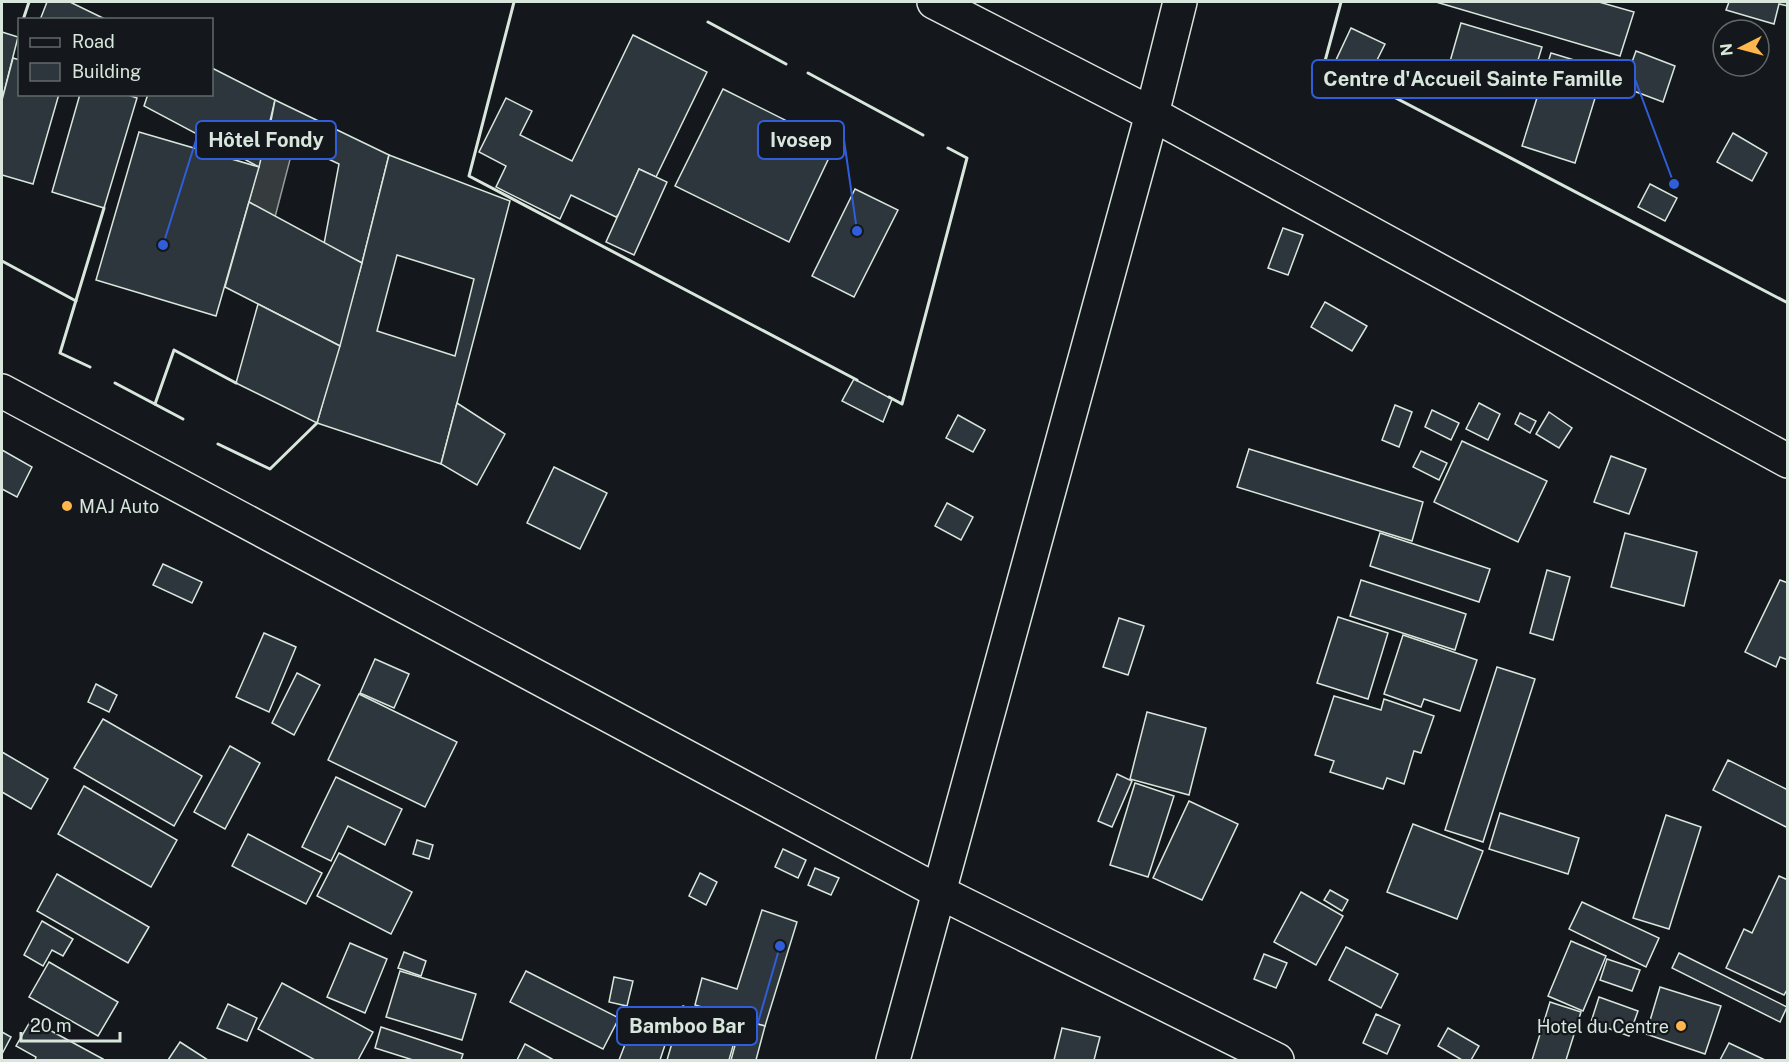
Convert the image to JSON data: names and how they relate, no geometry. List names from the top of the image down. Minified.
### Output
{"places":["Centre d'Accueil Sainte Famille","Ivosep","Hôtel Fondy","MAJ Auto","Bamboo Bar","Hotel du Centre"],"legend":["Road","Building"],"scale_bar":"20 m","north":"left"}
